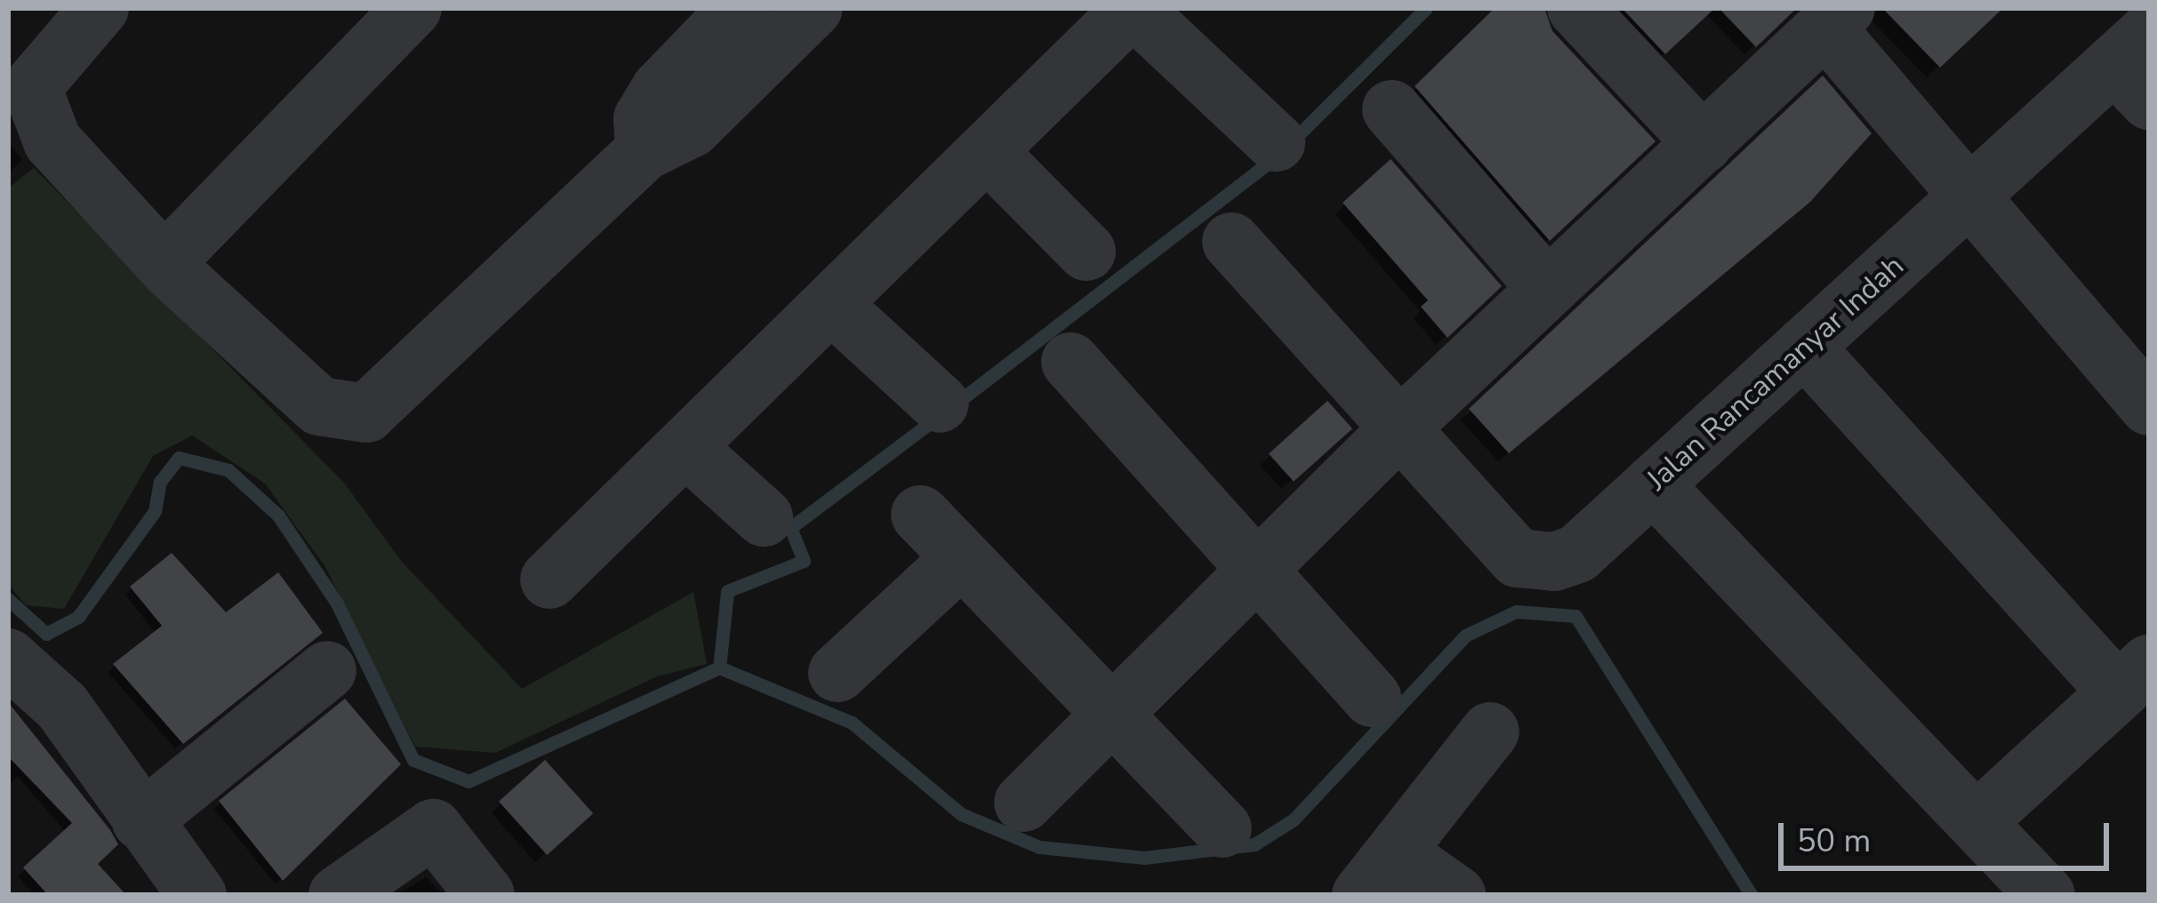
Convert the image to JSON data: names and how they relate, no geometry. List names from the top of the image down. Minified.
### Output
{"streets":{"street":["Jalan Rancamanyar Indah"]},"scale_bar":"50 m"}
